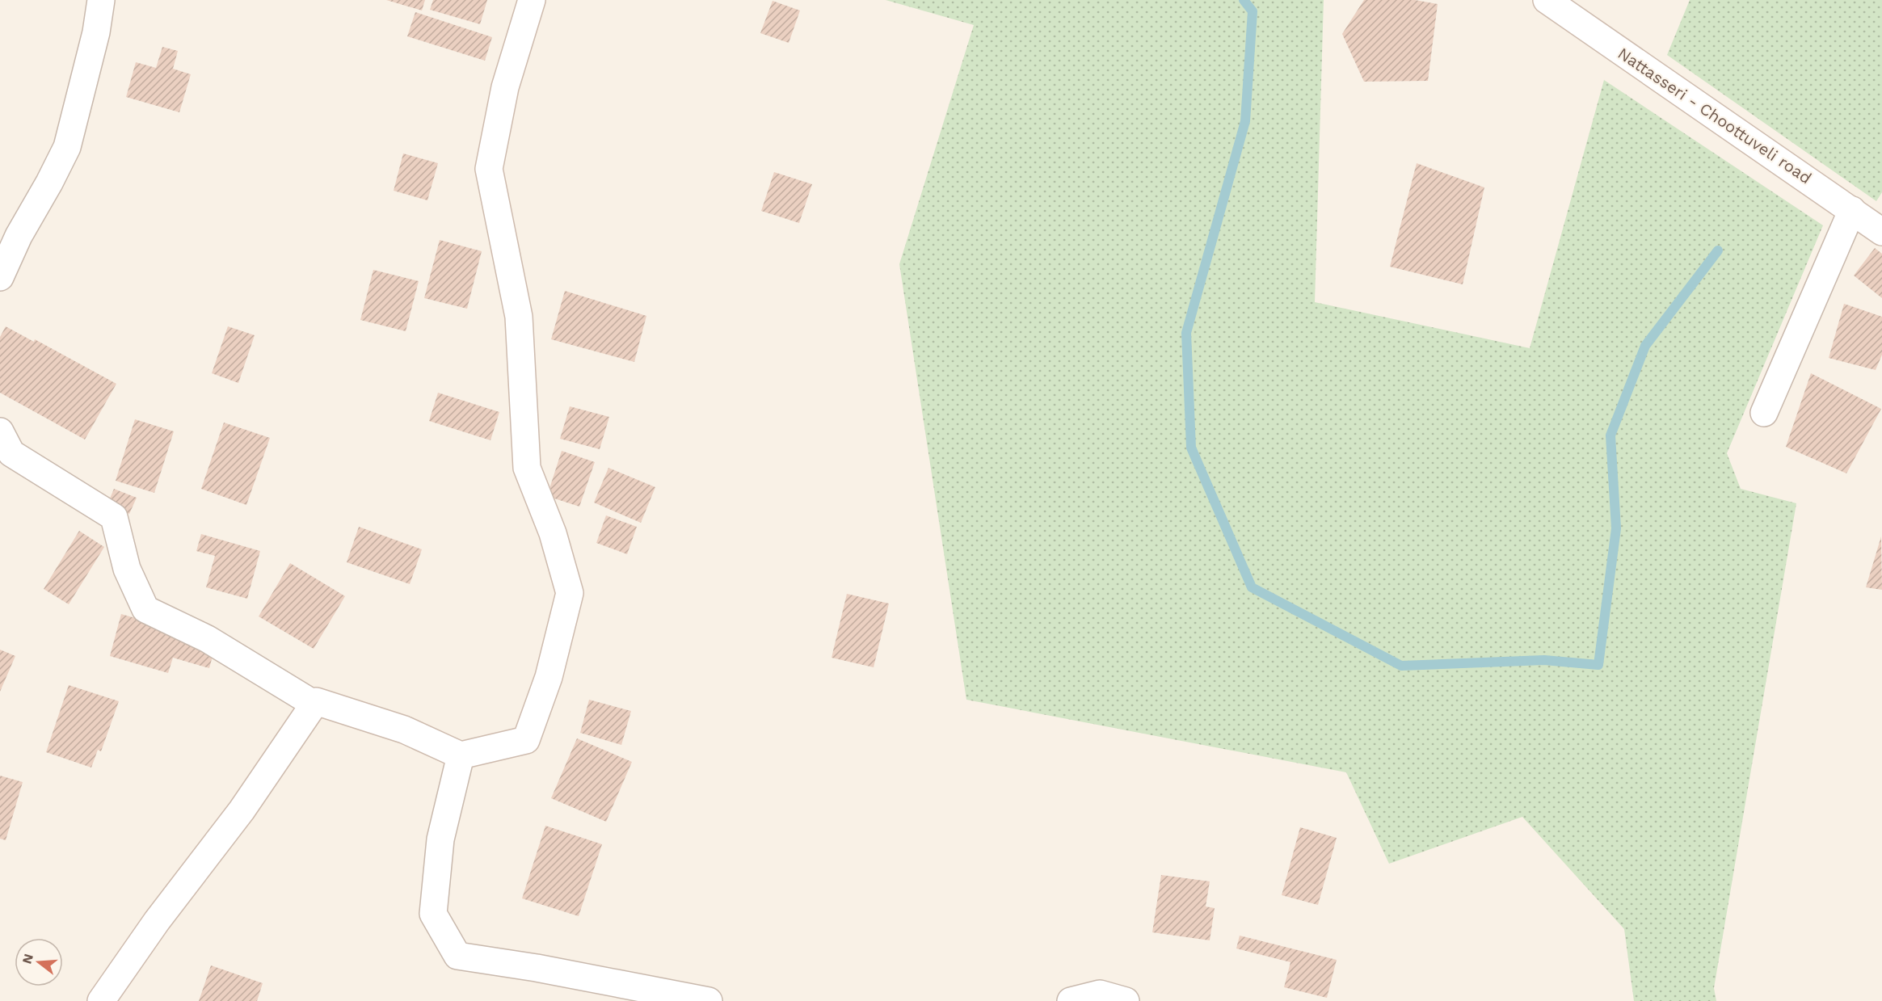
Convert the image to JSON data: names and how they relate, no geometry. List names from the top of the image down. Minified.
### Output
{"streets":{"main road":["Nattasseri - Choottuveli road"]},"north":"left"}
